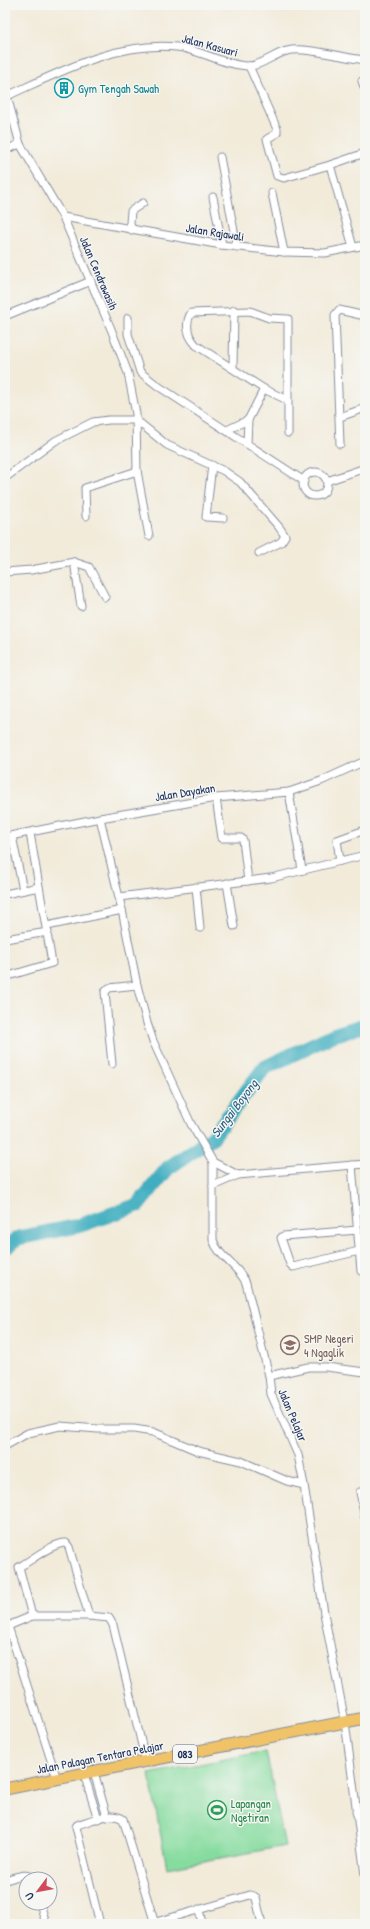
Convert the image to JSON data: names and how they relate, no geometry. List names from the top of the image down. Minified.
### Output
{"streets":{"main road":["083","Jalan Palagan Tentara Pelajar"],"street":["Jalan Kasuari","Jalan Rajawali","Jalan Cendrawasih","Jalan Dayakan","Jalan Pelajar"]},"crossings":[["Jalan Kasuari","Jalan Cendrawasih"],["Jalan Rajawali","Jalan Cendrawasih"],["Jalan Pelajar","Jalan Palagan Tentara Pelajar"]],"water":["Sungai Boyong"],"places":{"building":["Gym Tengah Sawah"],"school or university":["SMP Negeri 4 Ngaglik"],"sports":["Lapangan Ngetiran"]},"north":"bottom left"}
